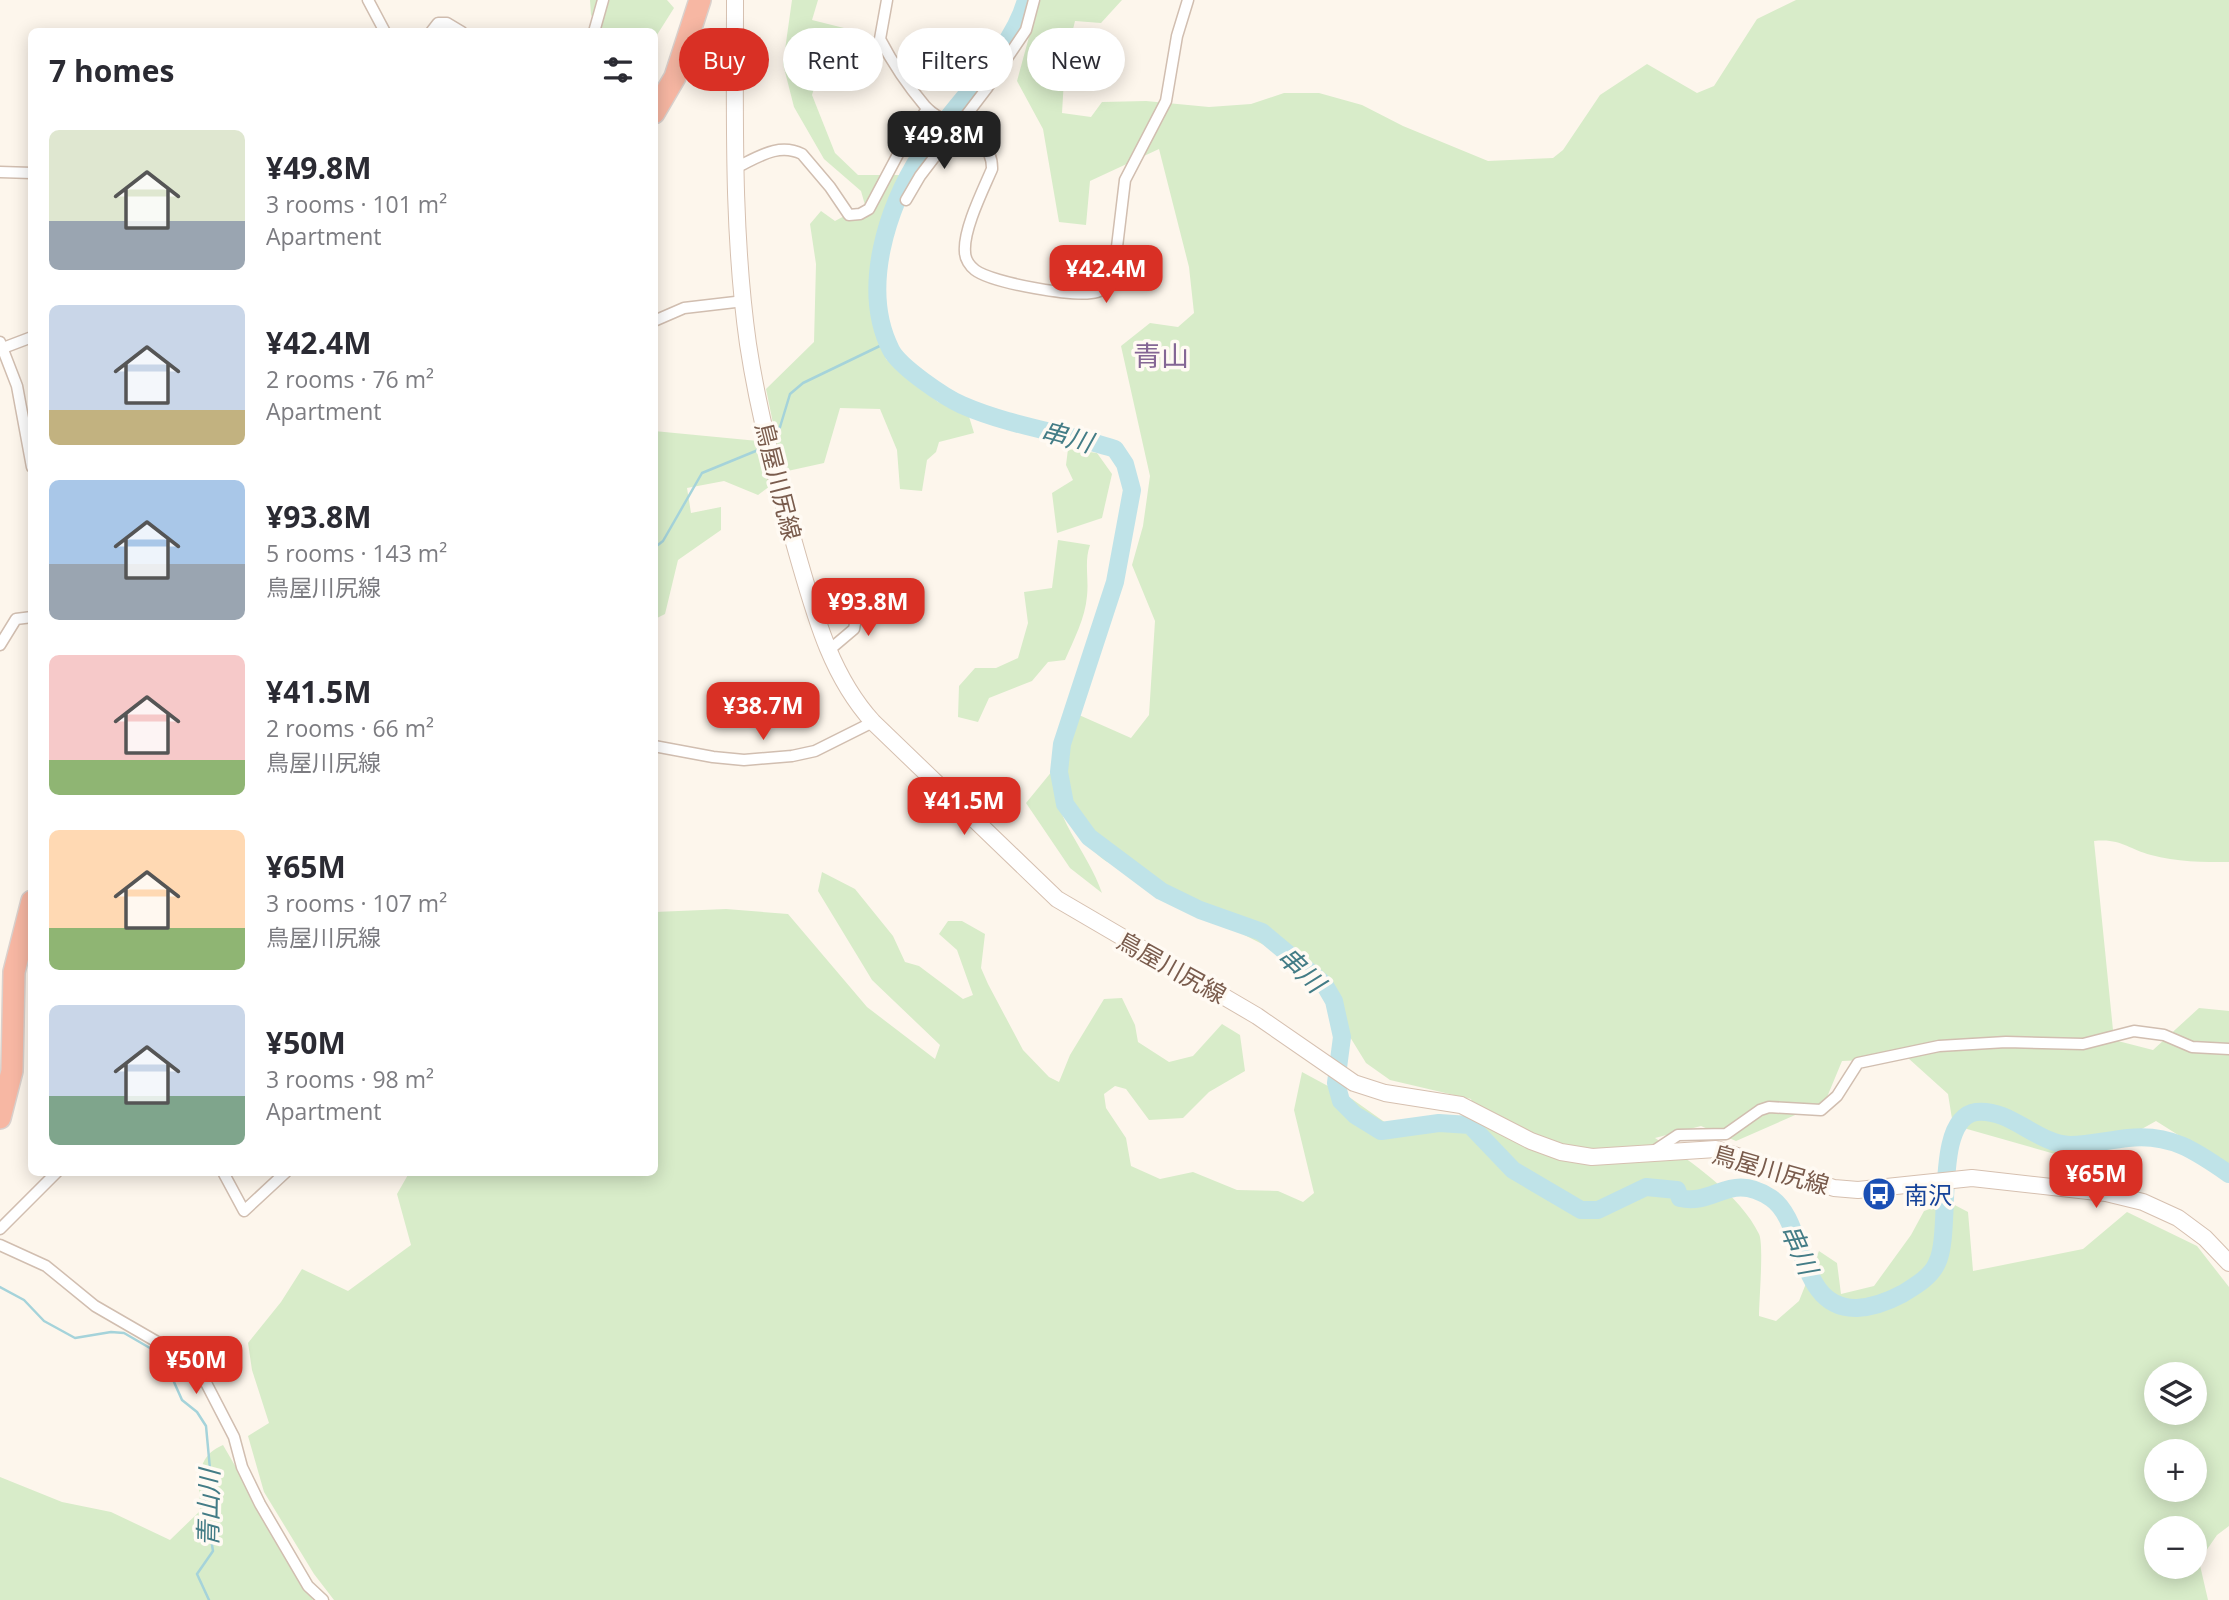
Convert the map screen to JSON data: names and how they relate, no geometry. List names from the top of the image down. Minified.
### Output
{"streets":{"main road":["鳥屋川尻線"]},"districts":["青山"],"water":["串川","青山川"],"places":{"bus stop":["南沢"]},"page":{"chip":["Buy","Rent","Filters","New"],"heading":"7 homes","price":["¥49.8M","¥42.4M","¥93.8M","¥38.7M","¥41.5M","¥65M","¥50M"],"list":[{"name":"¥49.8M","note":"3 rooms · 101 m² · Apartment"},{"name":"¥42.4M","note":"2 rooms · 76 m² · Apartment"},{"name":"¥93.8M","note":"5 rooms · 143 m² · 鳥屋川尻線"},{"name":"¥41.5M","note":"2 rooms · 66 m² · 鳥屋川尻線"},{"name":"¥65M","note":"3 rooms · 107 m² · 鳥屋川尻線"},{"name":"¥50M","note":"3 rooms · 98 m² · Apartment"}],"map_buttons":["+","−"]}}
